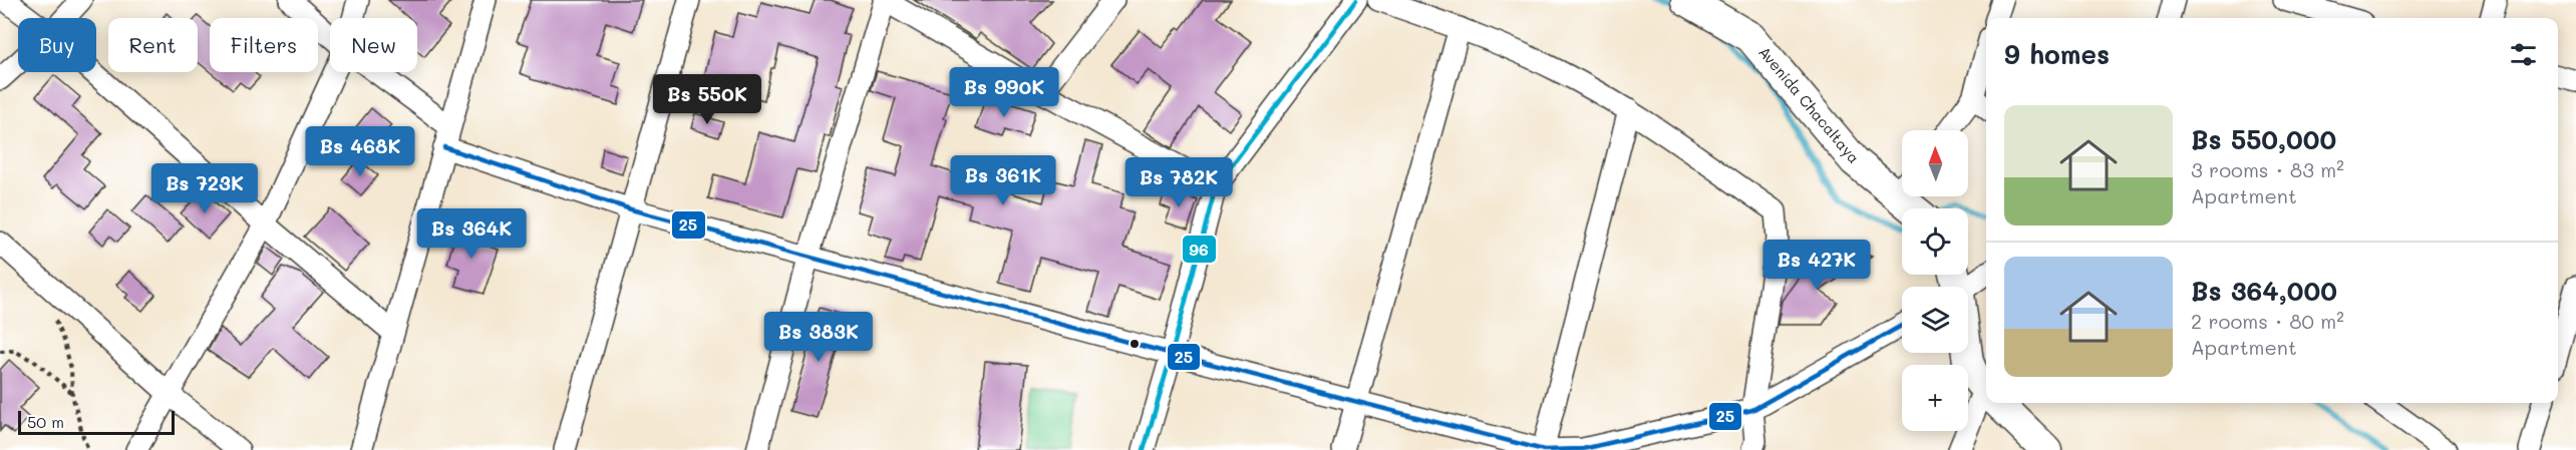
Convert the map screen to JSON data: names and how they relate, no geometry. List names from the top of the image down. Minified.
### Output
{"streets":{"street":["Avenida Chacaltaya"]},"lines":["transit line 96","transit line 25"],"scale_bar":"50 m","north":"top","page":{"chip":["Buy","Rent","Filters","New"],"heading":"9 homes","price":["Bs 990K","Bs 550K","Bs 468K","Bs 361K","Bs 782K","Bs 723K","Bs 364K","Bs 427K","Bs 383K"],"list":[{"name":"Bs 550,000","note":"3 rooms · 83 m² · Apartment"},{"name":"Bs 364,000","note":"2 rooms · 80 m² · Apartment"}],"map_buttons":"+","scale":"50 m"}}
